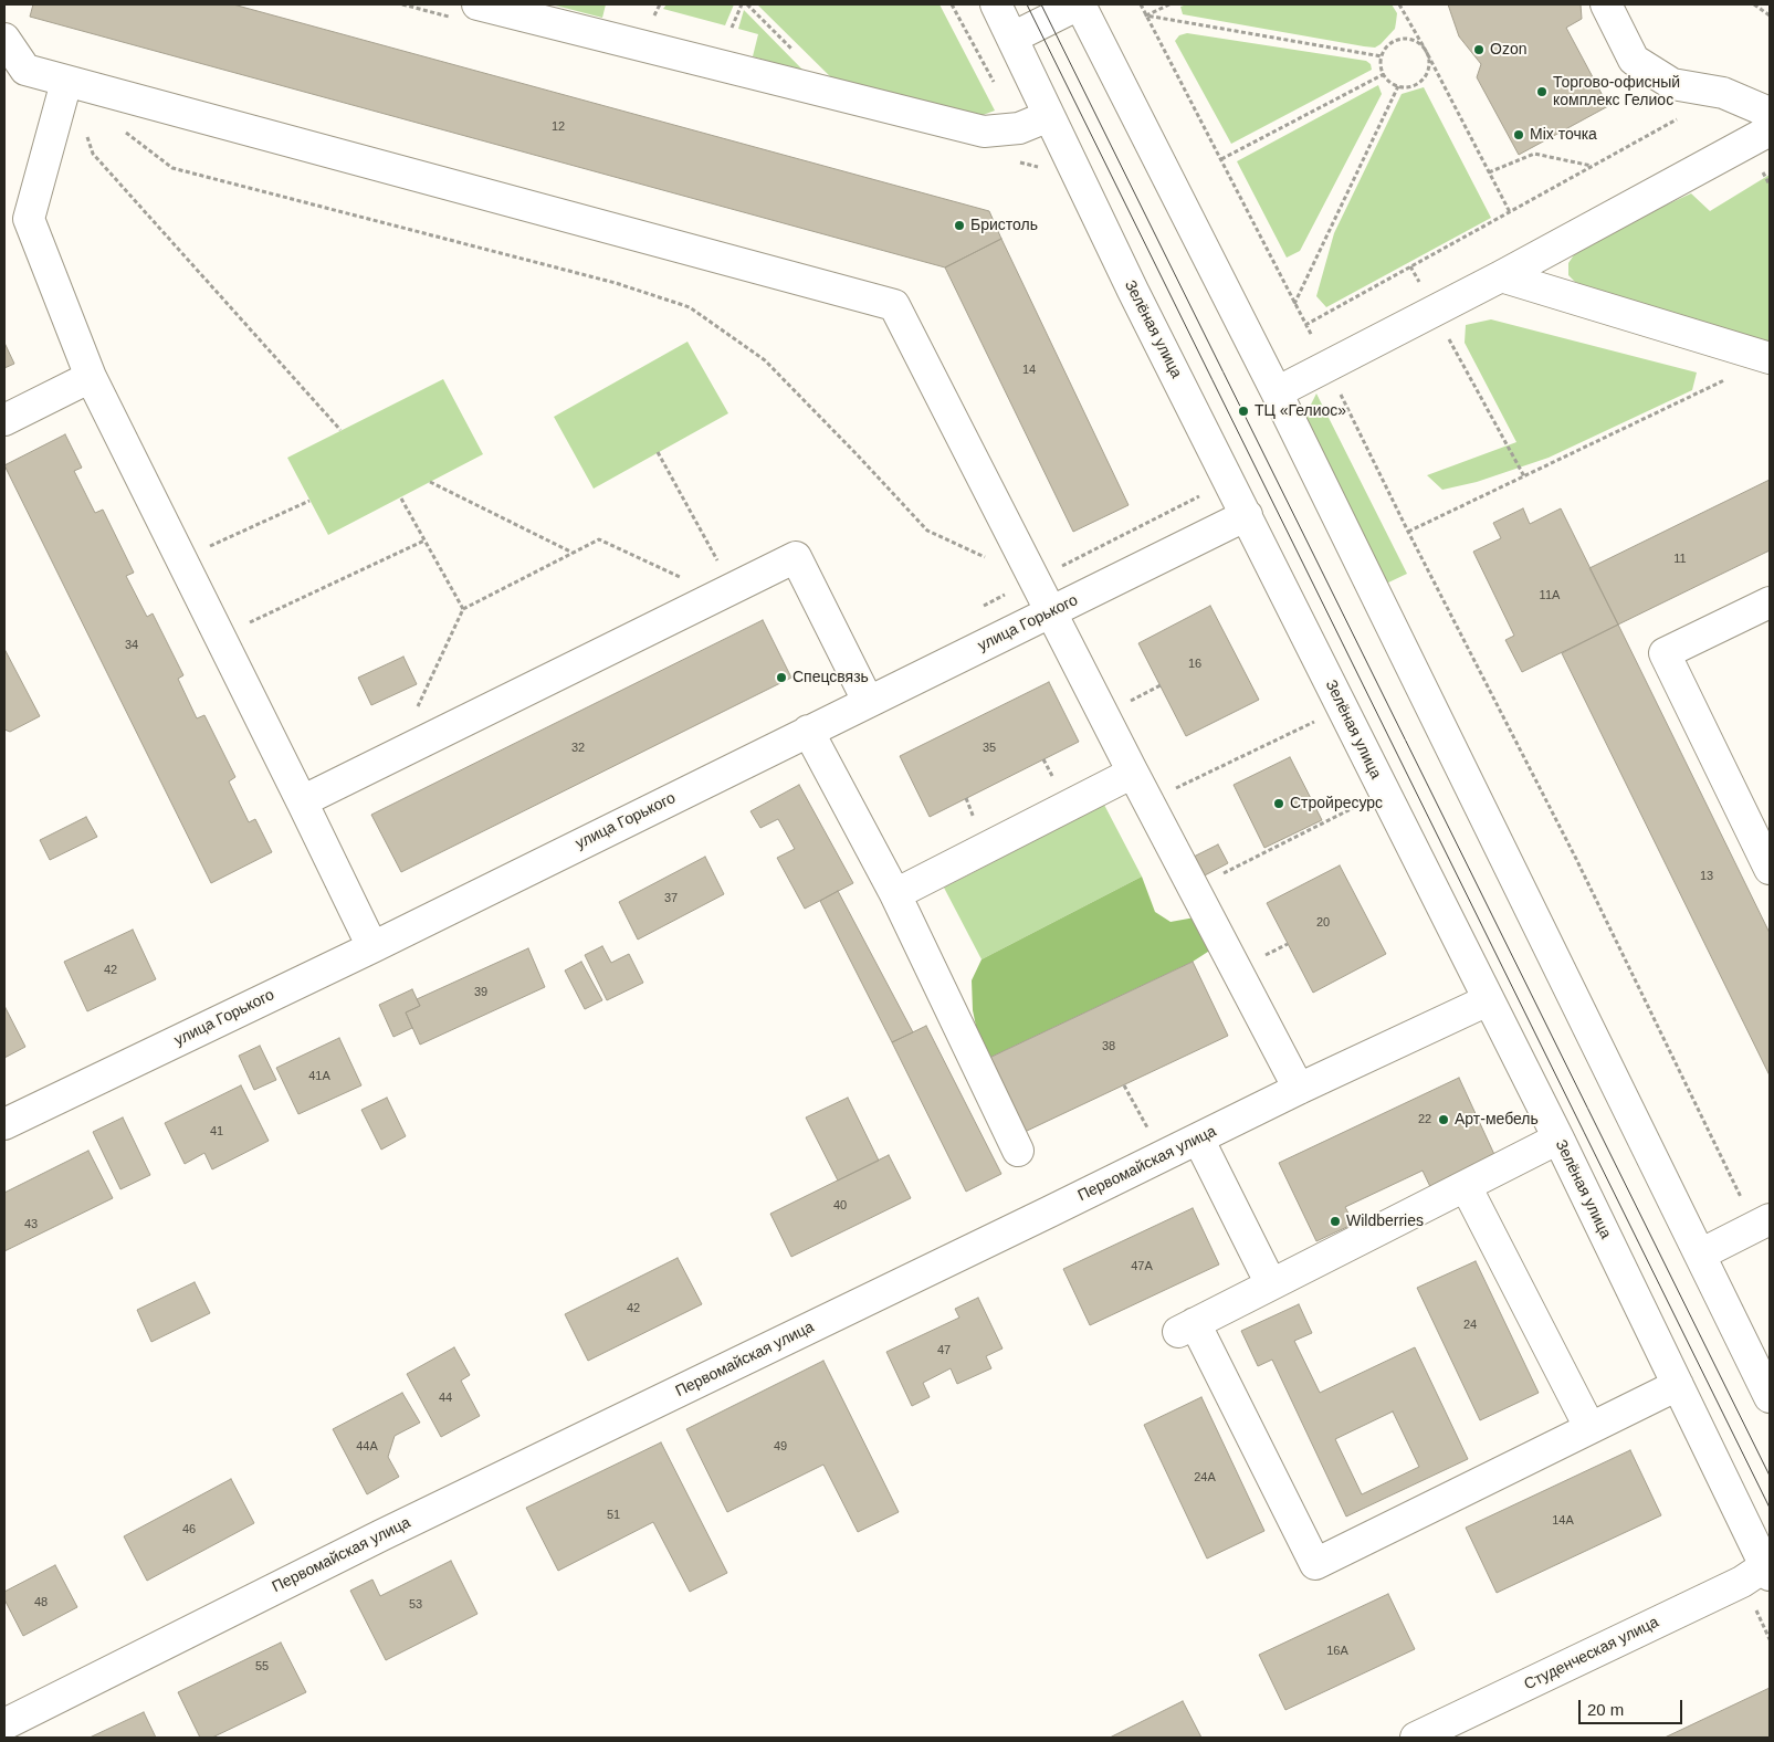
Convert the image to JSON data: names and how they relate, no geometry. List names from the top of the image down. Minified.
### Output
{"streets":{"street":["Зелёная улица","улица Горького","Первомайская улица","Студенческая улица"]},"crossings":[["Зелёная улица","улица Горького"],["Зелёная улица","Первомайская улица"],["Зелёная улица","Студенческая улица"]],"places":["Ozon","Торгово-офисный комплекс Гелиос","Mix точка","Бристоль","ТЦ «Гелиос»","Спецсвязь","Стройресурс","Арт-мебель","Wildberries"],"house_numbers":["12","14","11","11А","34","16","32","35","13","37","20","42","39","38","41А","22","41","40","43","47А","42","24","47","44","44А","49","24А","51","14А","46","48","53","16А","55"],"scale_bar":"20 m"}
